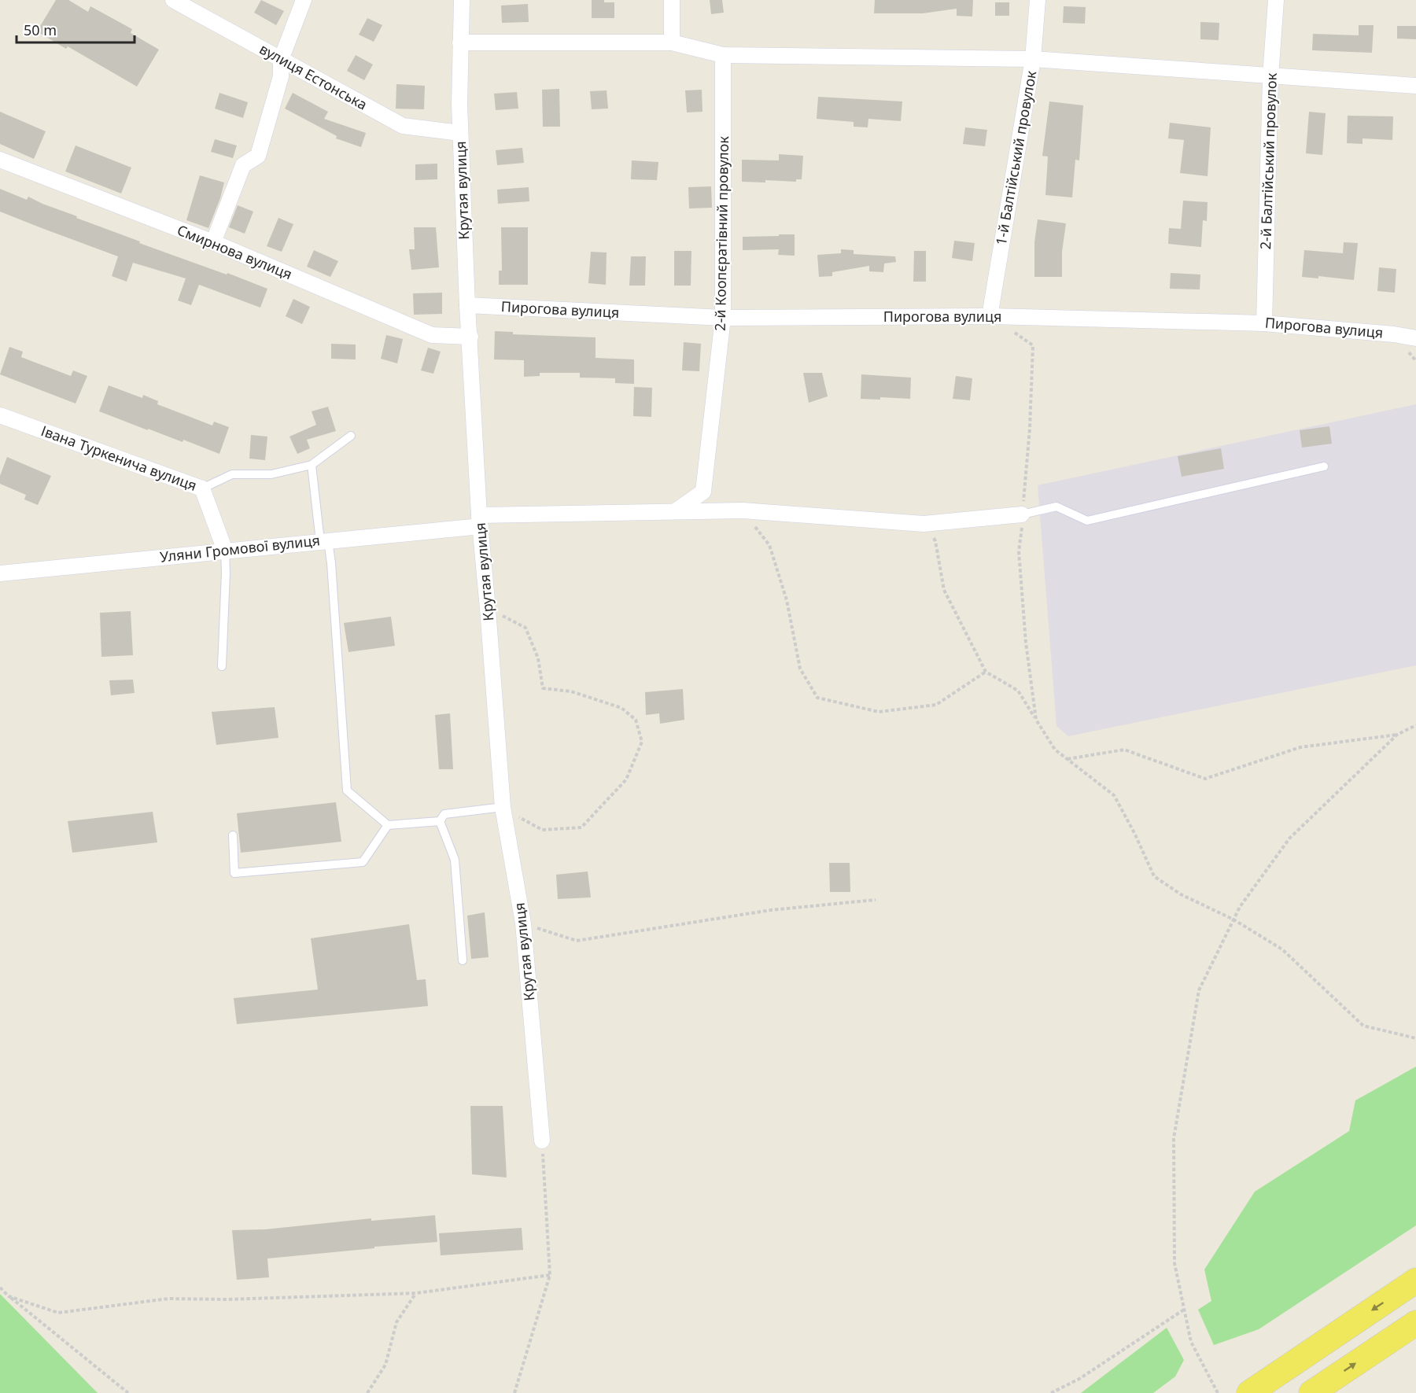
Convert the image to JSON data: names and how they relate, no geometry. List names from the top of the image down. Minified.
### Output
{"streets":{"street":["вулиця Естонська","1-й Балтійський провулок","2-й Балтійський провулок","Крутая вулиця","2-й Коопєратівний провулок","Смирнова вулиця","Пирогова вулиця","Івана Туркенича вулиця","Уляни Громової вулиця"]},"crossings":[["вулиця Естонська","Крутая вулиця"],["1-й Балтійський провулок","Пирогова вулиця"],["2-й Балтійський провулок","Пирогова вулиця"],["Крутая вулиця","Смирнова вулиця"],["Крутая вулиця","Пирогова вулиця"],["Крутая вулиця","Уляни Громової вулиця"],["2-й Коопєратівний провулок","Пирогова вулиця"],["2-й Коопєратівний провулок","Уляни Громової вулиця"],["Івана Туркенича вулиця","Уляни Громової вулиця"]],"scale_bar":"50 m"}
